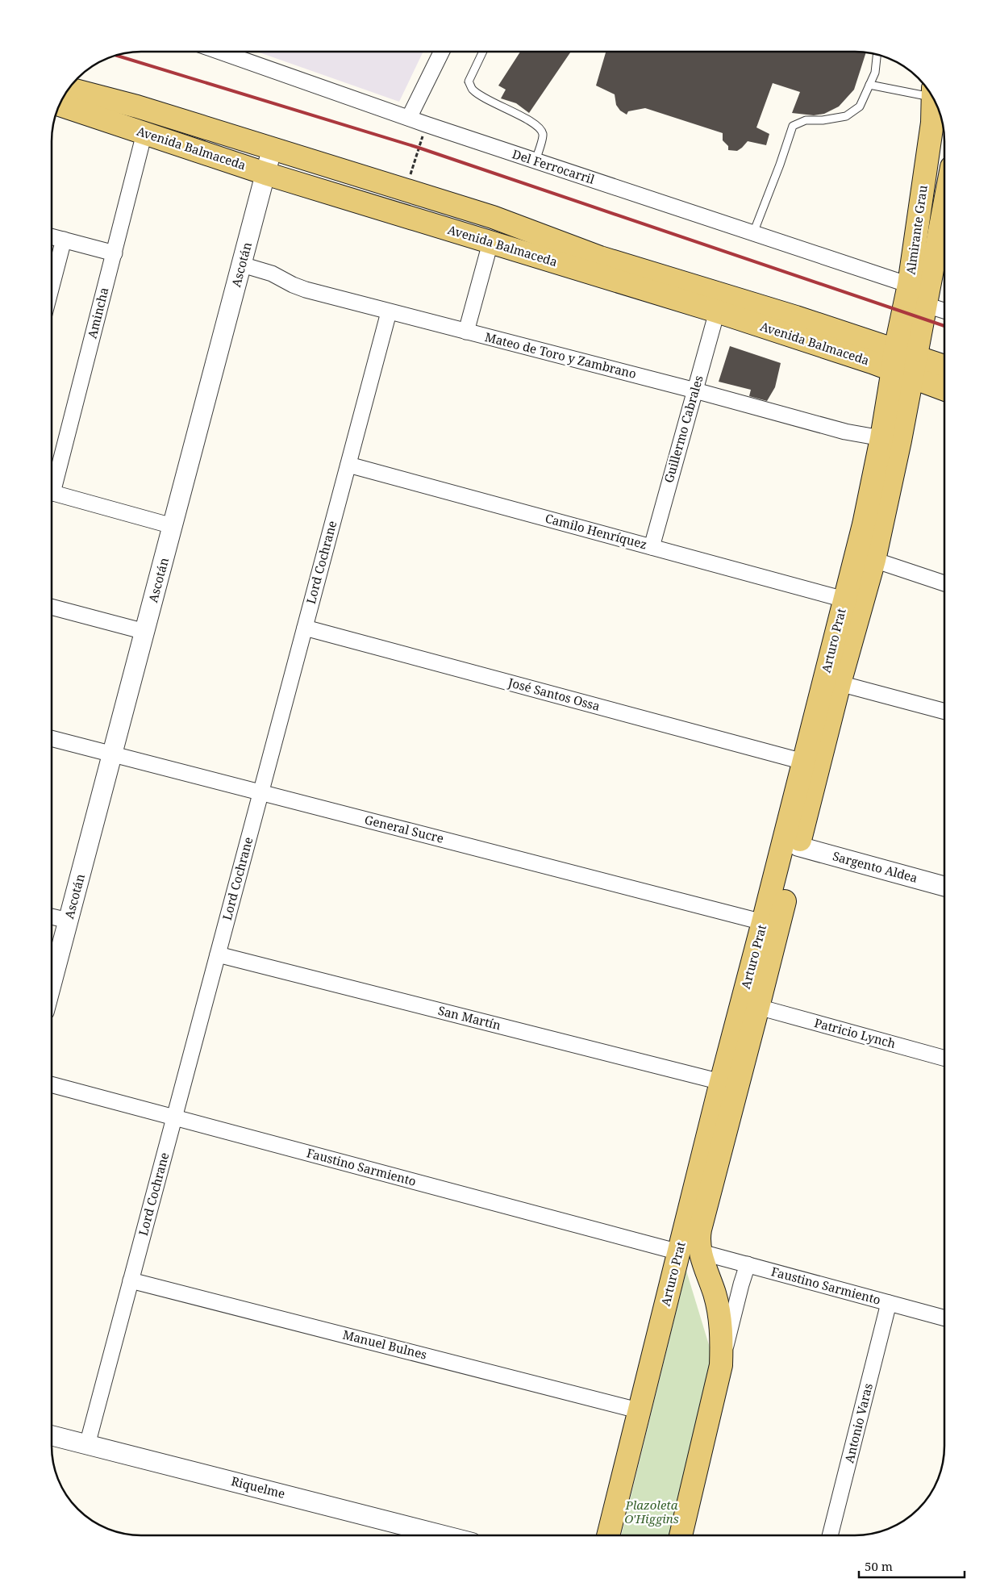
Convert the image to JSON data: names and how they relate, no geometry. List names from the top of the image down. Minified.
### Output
{"streets":{"main road":["Avenida Balmaceda","Almirante Grau","Arturo Prat"],"street":["Del Ferrocarril","Ascotán","Amincha","Mateo de Toro y Zambrano","Guillermo Cabrales","Camilo Henríquez","Lord Cochrane","José Santos Ossa","General Sucre","Sargento Aldea","San Martín","Patricio Lynch","Faustino Sarmiento","Manuel Bulnes","Antonio Varas","Riquelme"]},"crossings":[["Avenida Balmaceda","Almirante Grau"],["Avenida Balmaceda","Ascotán"],["Avenida Balmaceda","Amincha"],["Avenida Balmaceda","Guillermo Cabrales"],["Avenida Balmaceda","Arturo Prat"],["Del Ferrocarril","Almirante Grau"],["Almirante Grau","Arturo Prat"],["Ascotán","Mateo de Toro y Zambrano"],["Ascotán","General Sucre"],["Mateo de Toro y Zambrano","Guillermo Cabrales"],["Mateo de Toro y Zambrano","Lord Cochrane"],["Mateo de Toro y Zambrano","Arturo Prat"],["Guillermo Cabrales","Camilo Henríquez"],["Camilo Henríquez","Lord Cochrane"],["Camilo Henríquez","Arturo Prat"],["Lord Cochrane","José Santos Ossa"],["Lord Cochrane","General Sucre"],["Lord Cochrane","San Martín"],["Lord Cochrane","Faustino Sarmiento"],["Lord Cochrane","Manuel Bulnes"],["Lord Cochrane","Riquelme"],["Arturo Prat","José Santos Ossa"],["Arturo Prat","General Sucre"],["Arturo Prat","Sargento Aldea"],["Arturo Prat","San Martín"],["Arturo Prat","Patricio Lynch"],["Arturo Prat","Faustino Sarmiento"],["Arturo Prat","Manuel Bulnes"],["Faustino Sarmiento","Antonio Varas"]],"parks":["Plazoleta O'Higgins"],"scale_bar":"50 m"}
